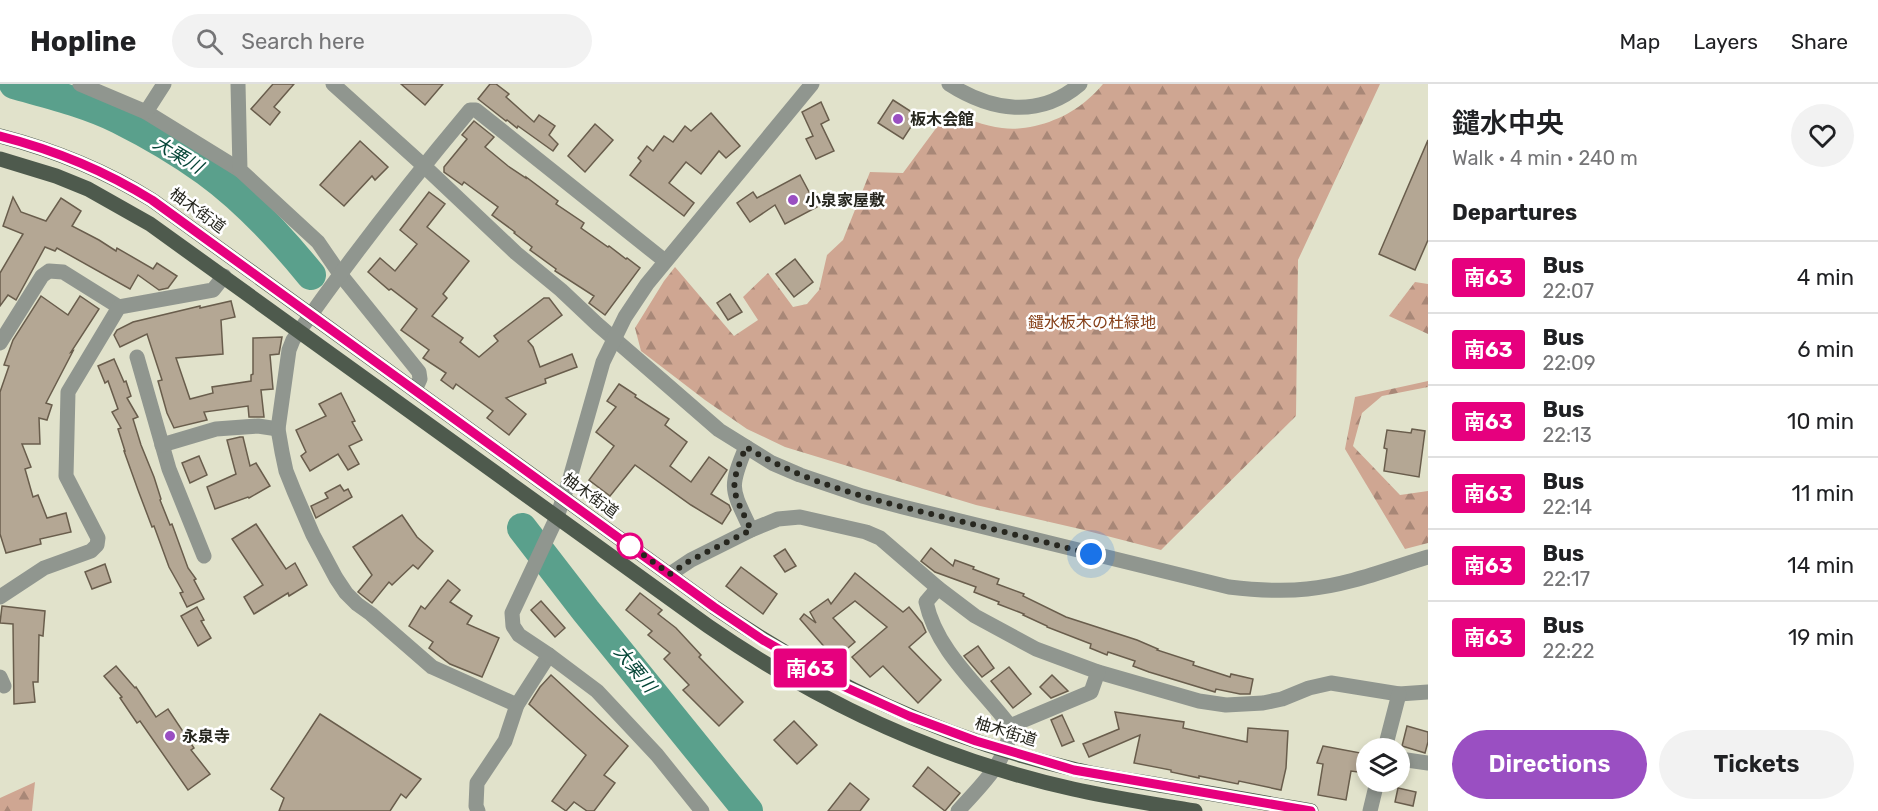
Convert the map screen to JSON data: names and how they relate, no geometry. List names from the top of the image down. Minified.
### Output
{"streets":{"main road":["柚木街道"]},"water":["大栗川"],"parks":["鑓水板木の杜緑地"],"places":["板木会館","小泉家屋敷","永泉寺"],"lines":["bus line 南63"],"page":{"header":"Hopline","search":"Search here","nav":["Map","Layers","Share"],"on_map":"南63","heading":[["鑓水中央","Walk · 4 min · 240 m"],"Departures"],"list":[{"mark":"南63","name":"Bus","note":"22:07","value":"4 min"},{"mark":"南63","name":"Bus","note":"22:09","value":"6 min"},{"mark":"南63","name":"Bus","note":"22:13","value":"10 min"},{"mark":"南63","name":"Bus","note":"22:14","value":"11 min"},{"mark":"南63","name":"Bus","note":"22:17","value":"14 min"},{"mark":"南63","name":"Bus","note":"22:22","value":"19 min"}],"buttons":["Directions","Tickets"]}}
